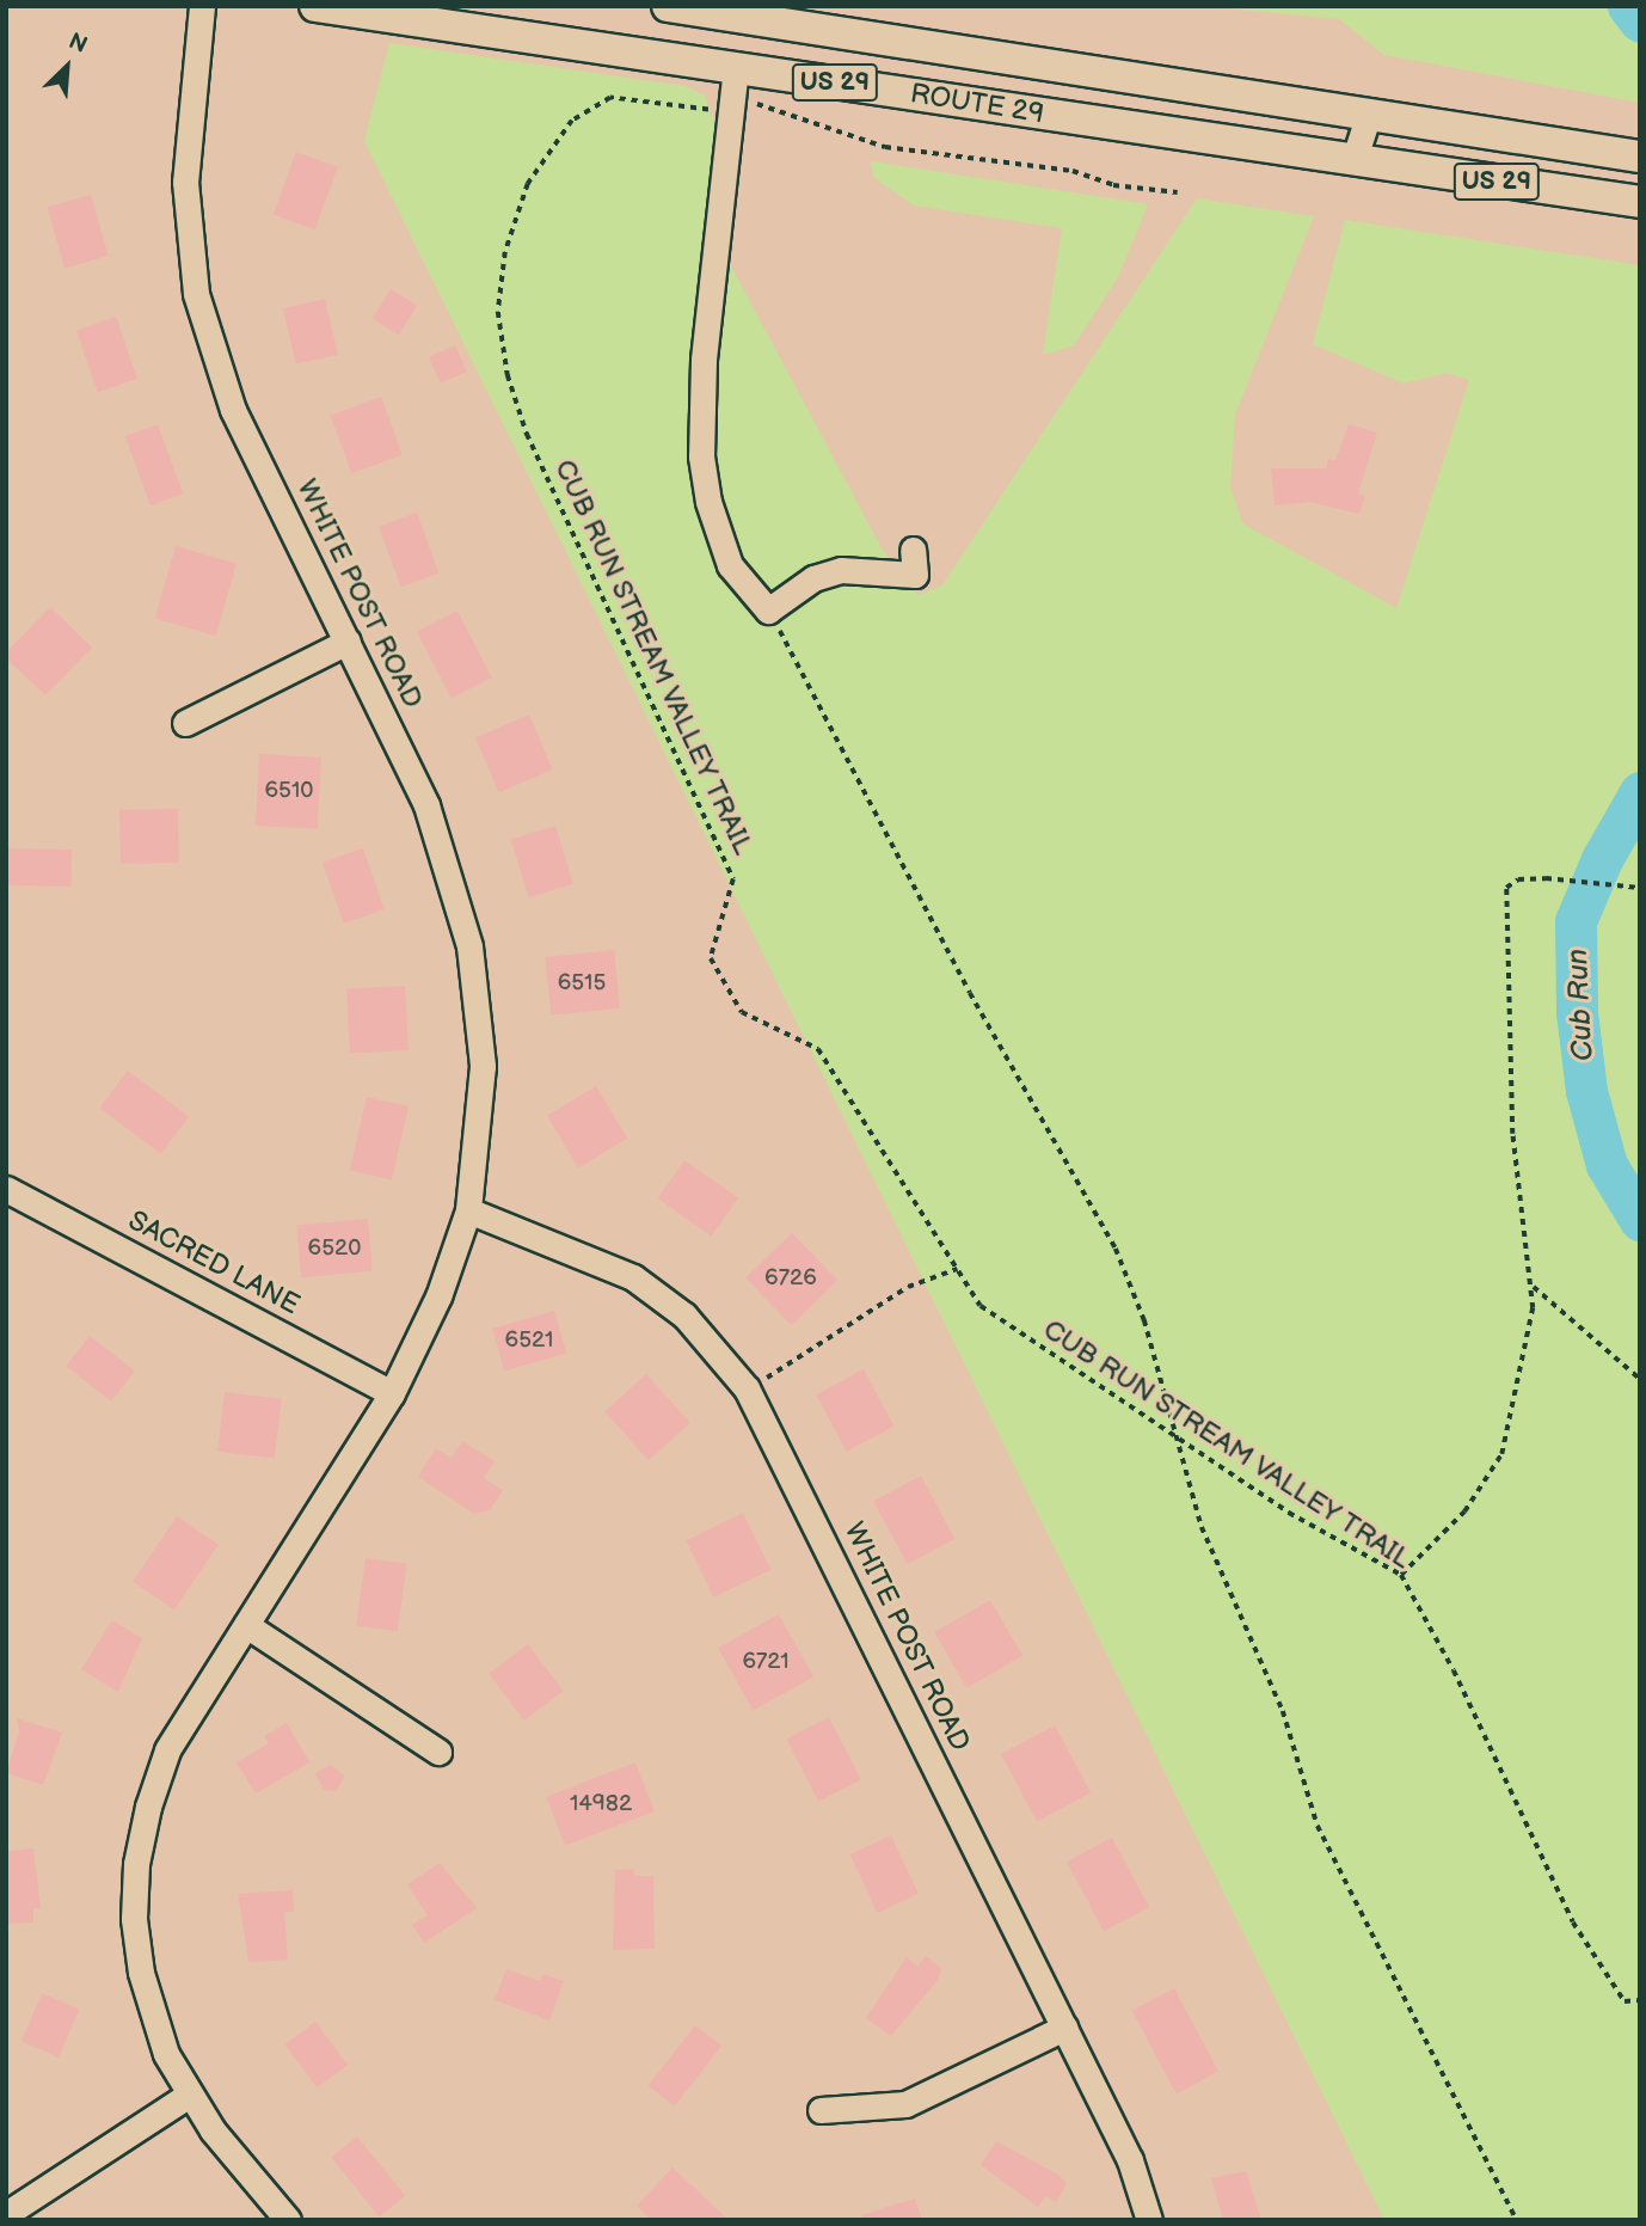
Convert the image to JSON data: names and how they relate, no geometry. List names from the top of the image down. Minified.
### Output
{"streets":{"main road":["US 29","ROUTE 29"],"street":["WHITE POST ROAD","SACRED LANE"],"path":["CUB RUN STREAM VALLEY TRAIL"]},"crossings":[["WHITE POST ROAD","SACRED LANE"]],"water":["Cub Run"],"house_numbers":["6510","6515","6520","6726","6521","6721","14982"],"north":"top right"}
